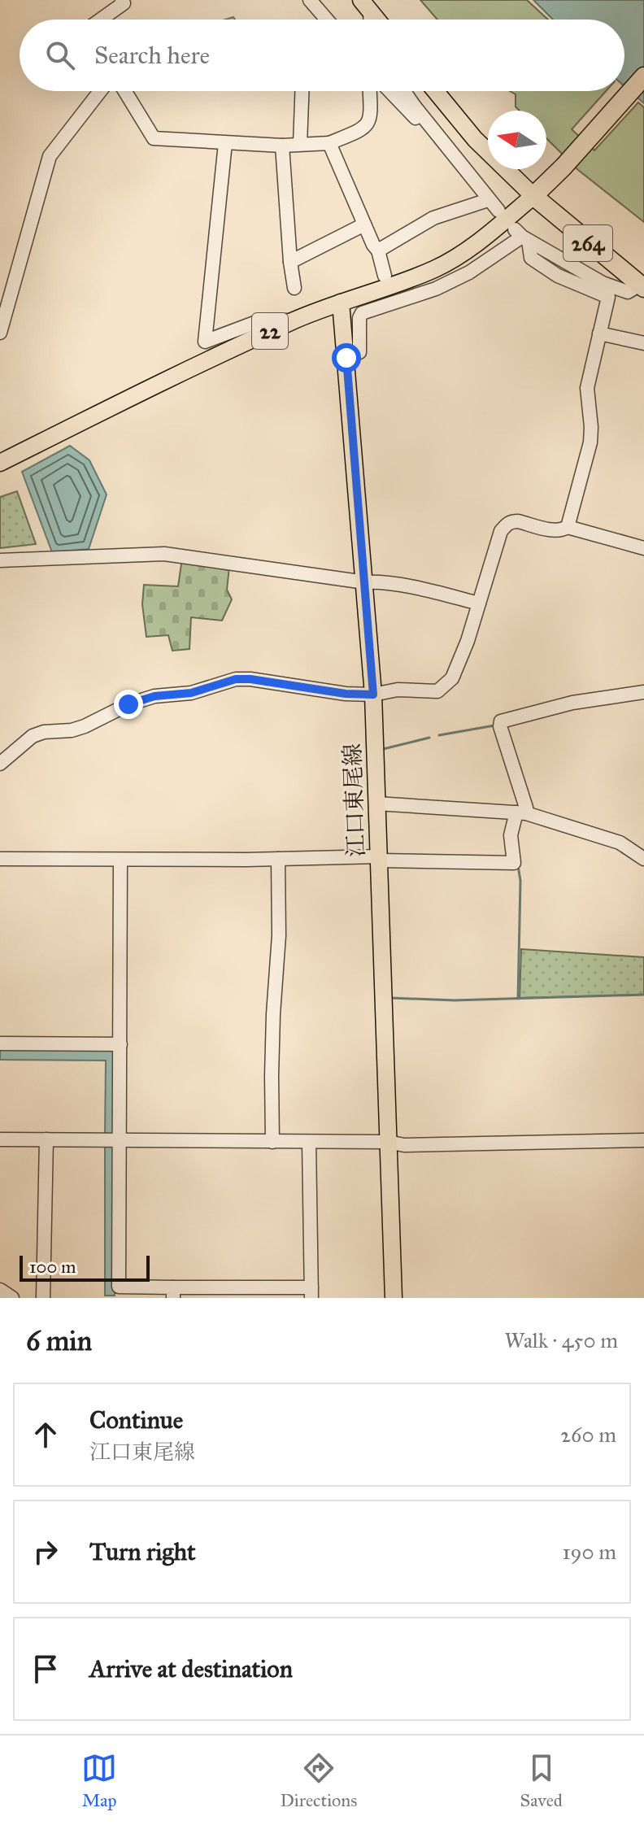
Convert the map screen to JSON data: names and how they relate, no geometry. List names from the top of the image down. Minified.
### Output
{"streets":{"highway":["264"],"main road":["22","江口東尾線"]},"crossings":[["264","22"],["22","江口東尾線"]],"scale_bar":"100 m","north":"left","page":{"search":"Search here","scale":"100 m","heading":["6 min","Walk · 450 m"],"list":[["Continue","江口東尾線","260 m"],["Turn right","190 m"],"Arrive at destination"],"nav":["Map","Directions","Saved"]}}
